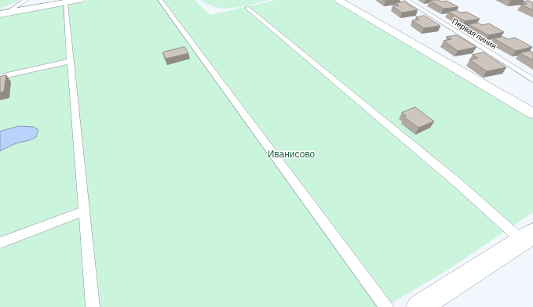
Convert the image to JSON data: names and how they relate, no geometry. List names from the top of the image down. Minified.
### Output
{"streets":{"lane":["Первая линия"]},"parks":["Иванисово"]}
